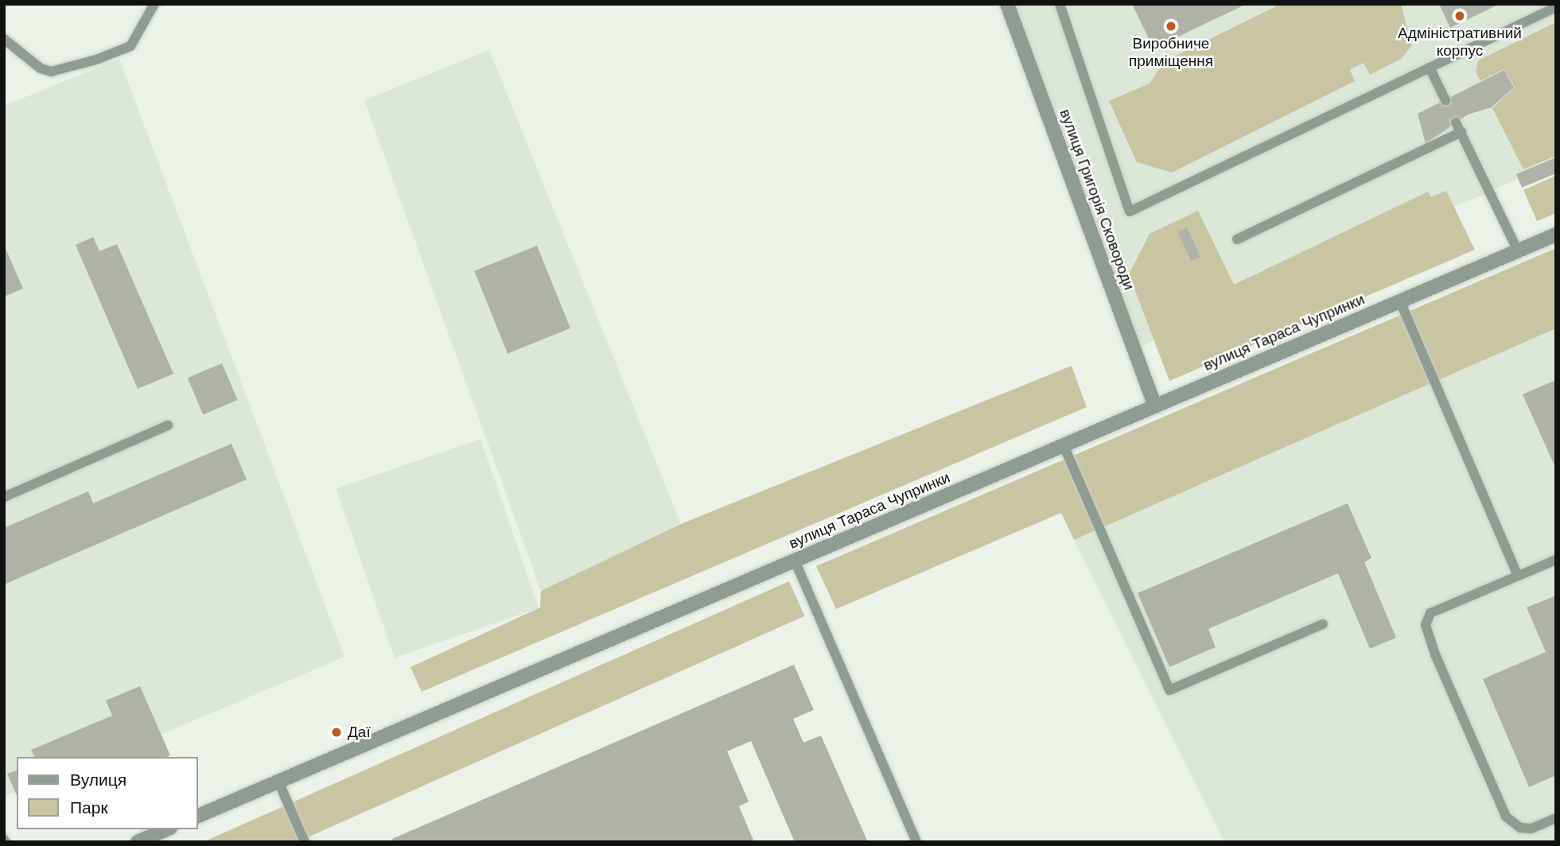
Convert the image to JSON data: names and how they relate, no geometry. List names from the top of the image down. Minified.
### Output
{"streets":{"street":["вулиця Григорія Сковороди","вулиця Тараса Чупринки"]},"crossings":[["вулиця Григорія Сковороди","вулиця Тараса Чупринки"]],"places":["Адміністративний корпус","Виробниче приміщення","Даї"],"legend":["Вулиця","Парк"]}
